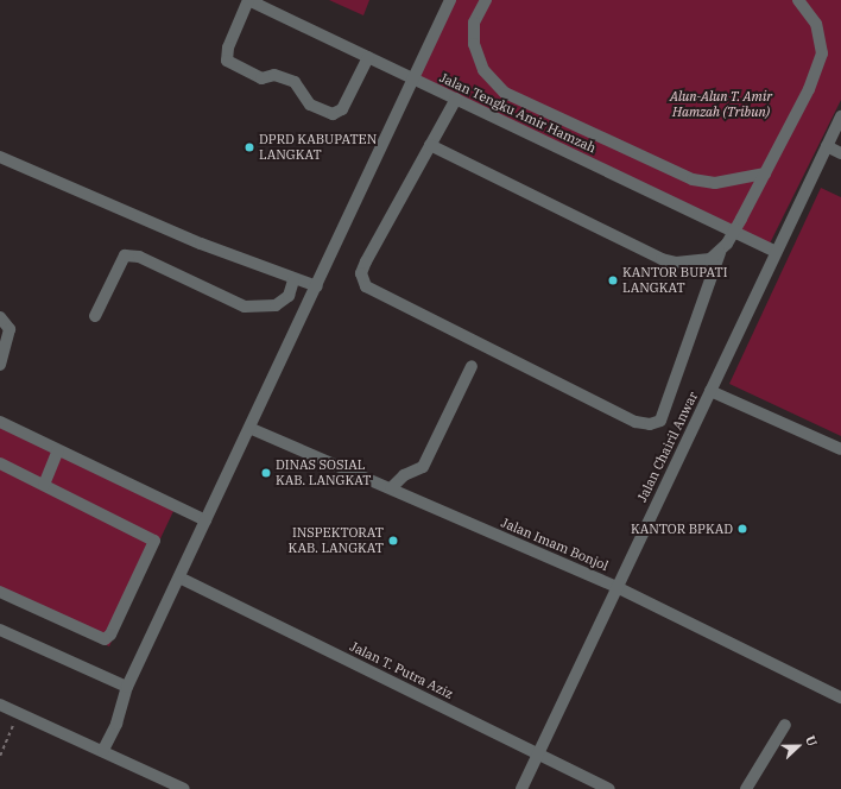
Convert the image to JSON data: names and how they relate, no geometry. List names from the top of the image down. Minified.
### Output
{"streets":{"street":["Jalan Tengku Amir Hamzah","Jalan Chairil Anwar","Jalan Imam Bonjol","Jalan T. Putra Aziz"]},"crossings":[["Jalan Tengku Amir Hamzah","Jalan Chairil Anwar"],["Jalan Chairil Anwar","Jalan Imam Bonjol"],["Jalan Chairil Anwar","Jalan T. Putra Aziz"]],"parks":["Alun-Alun T. Amir Hamzah (Tribun)"],"places":["DPRD KABUPATEN LANGKAT","KANTOR BUPATI LANGKAT","DINAS SOSIAL KAB. LANGKAT","KANTOR BPKAD","INSPEKTORAT KAB. LANGKAT"],"north":"right"}
